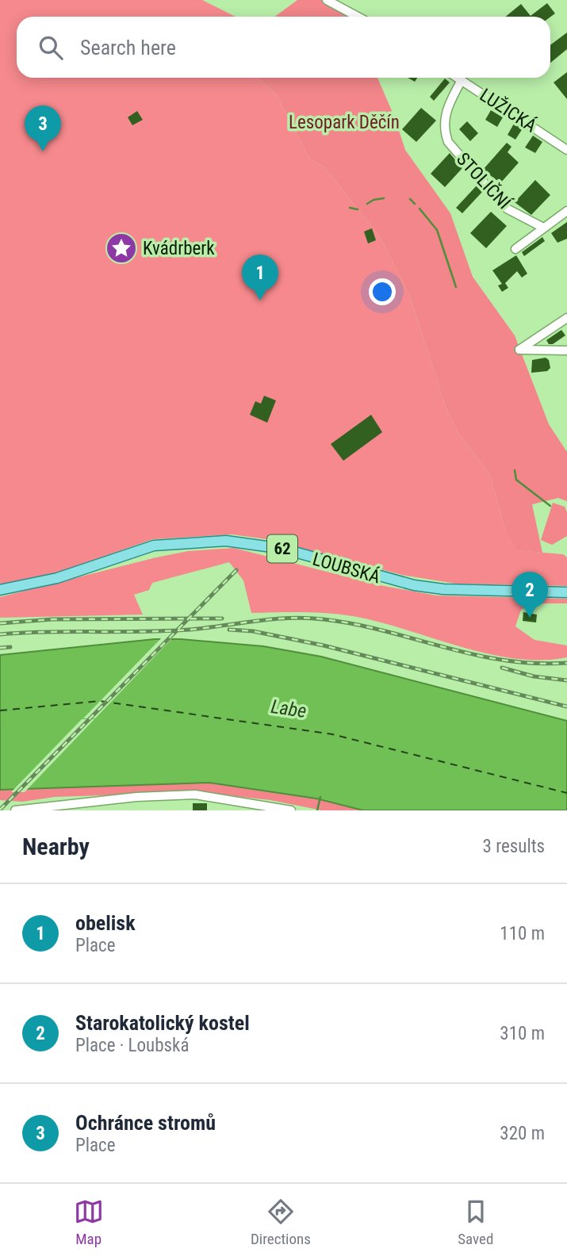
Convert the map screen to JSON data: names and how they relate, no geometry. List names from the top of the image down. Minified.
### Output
{"streets":{"main road":["62","LOUBSKÁ"],"street":["LUŽICKÁ","STOLIČNÍ"]},"crossings":[["LUŽICKÁ","STOLIČNÍ"]],"water":["Labe"],"parks":["Lesopark Děčín"],"places":{"place":["Kvádrberk"]},"page":{"search":"Search here","pins":["3","1","2"],"heading":["Nearby","3 results"],"list":[{"mark":"1","name":"obelisk","note":"Place","value":"110 m"},{"mark":"2","name":"Starokatolický kostel","note":"Place · Loubská","value":"310 m"},{"mark":"3","name":"Ochránce stromů","note":"Place","value":"320 m"}],"nav":["Map","Directions","Saved"]}}
